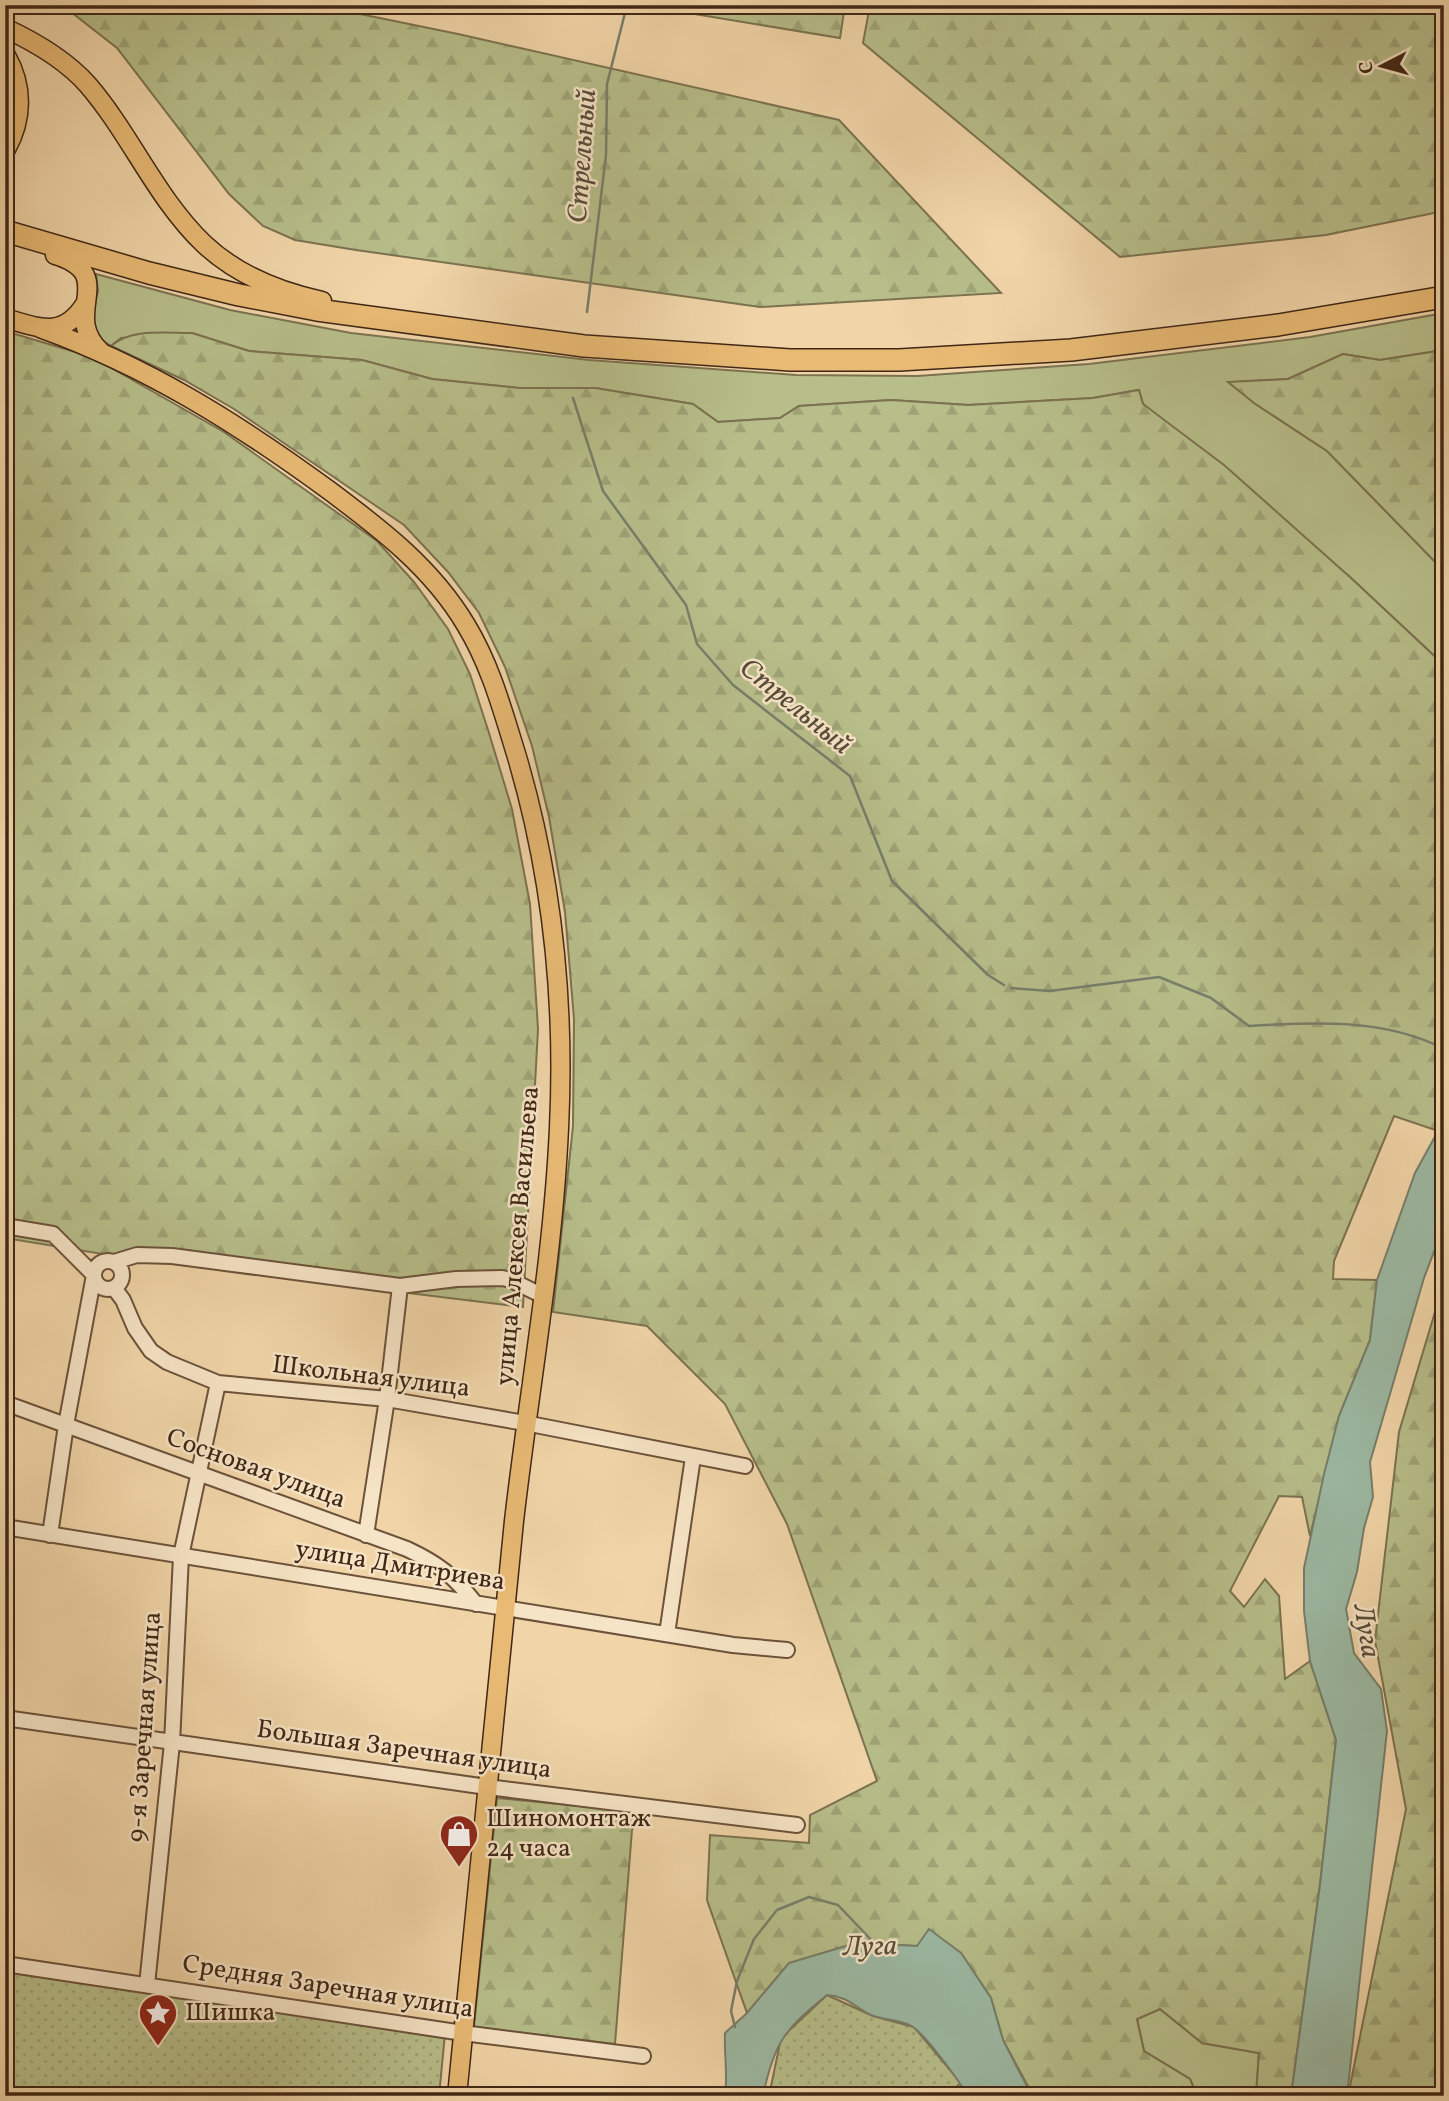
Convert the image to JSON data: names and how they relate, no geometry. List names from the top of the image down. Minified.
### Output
{"streets":{"main road":["улица Алексея Васильева"],"street":["Школьная улица","Сосновая улица","улица Дмитриева","9-я Заречная улица","Большая Заречная улица","Средняя Заречная улица"]},"crossings":[["улица Алексея Васильева","Школьная улица"],["улица Алексея Васильева","улица Дмитриева"],["улица Алексея Васильева","Большая Заречная улица"],["улица Алексея Васильева","Средняя Заречная улица"],["Школьная улица","9-я Заречная улица"],["Сосновая улица","улица Дмитриева"],["Сосновая улица","9-я Заречная улица"],["улица Дмитриева","9-я Заречная улица"],["9-я Заречная улица","Большая Заречная улица"],["9-я Заречная улица","Средняя Заречная улица"]],"water":["Стрельный","Луга"],"places":{"shop":["Шиномонтаж 24 часа"],"place":["Шишка"]},"north":"left"}
